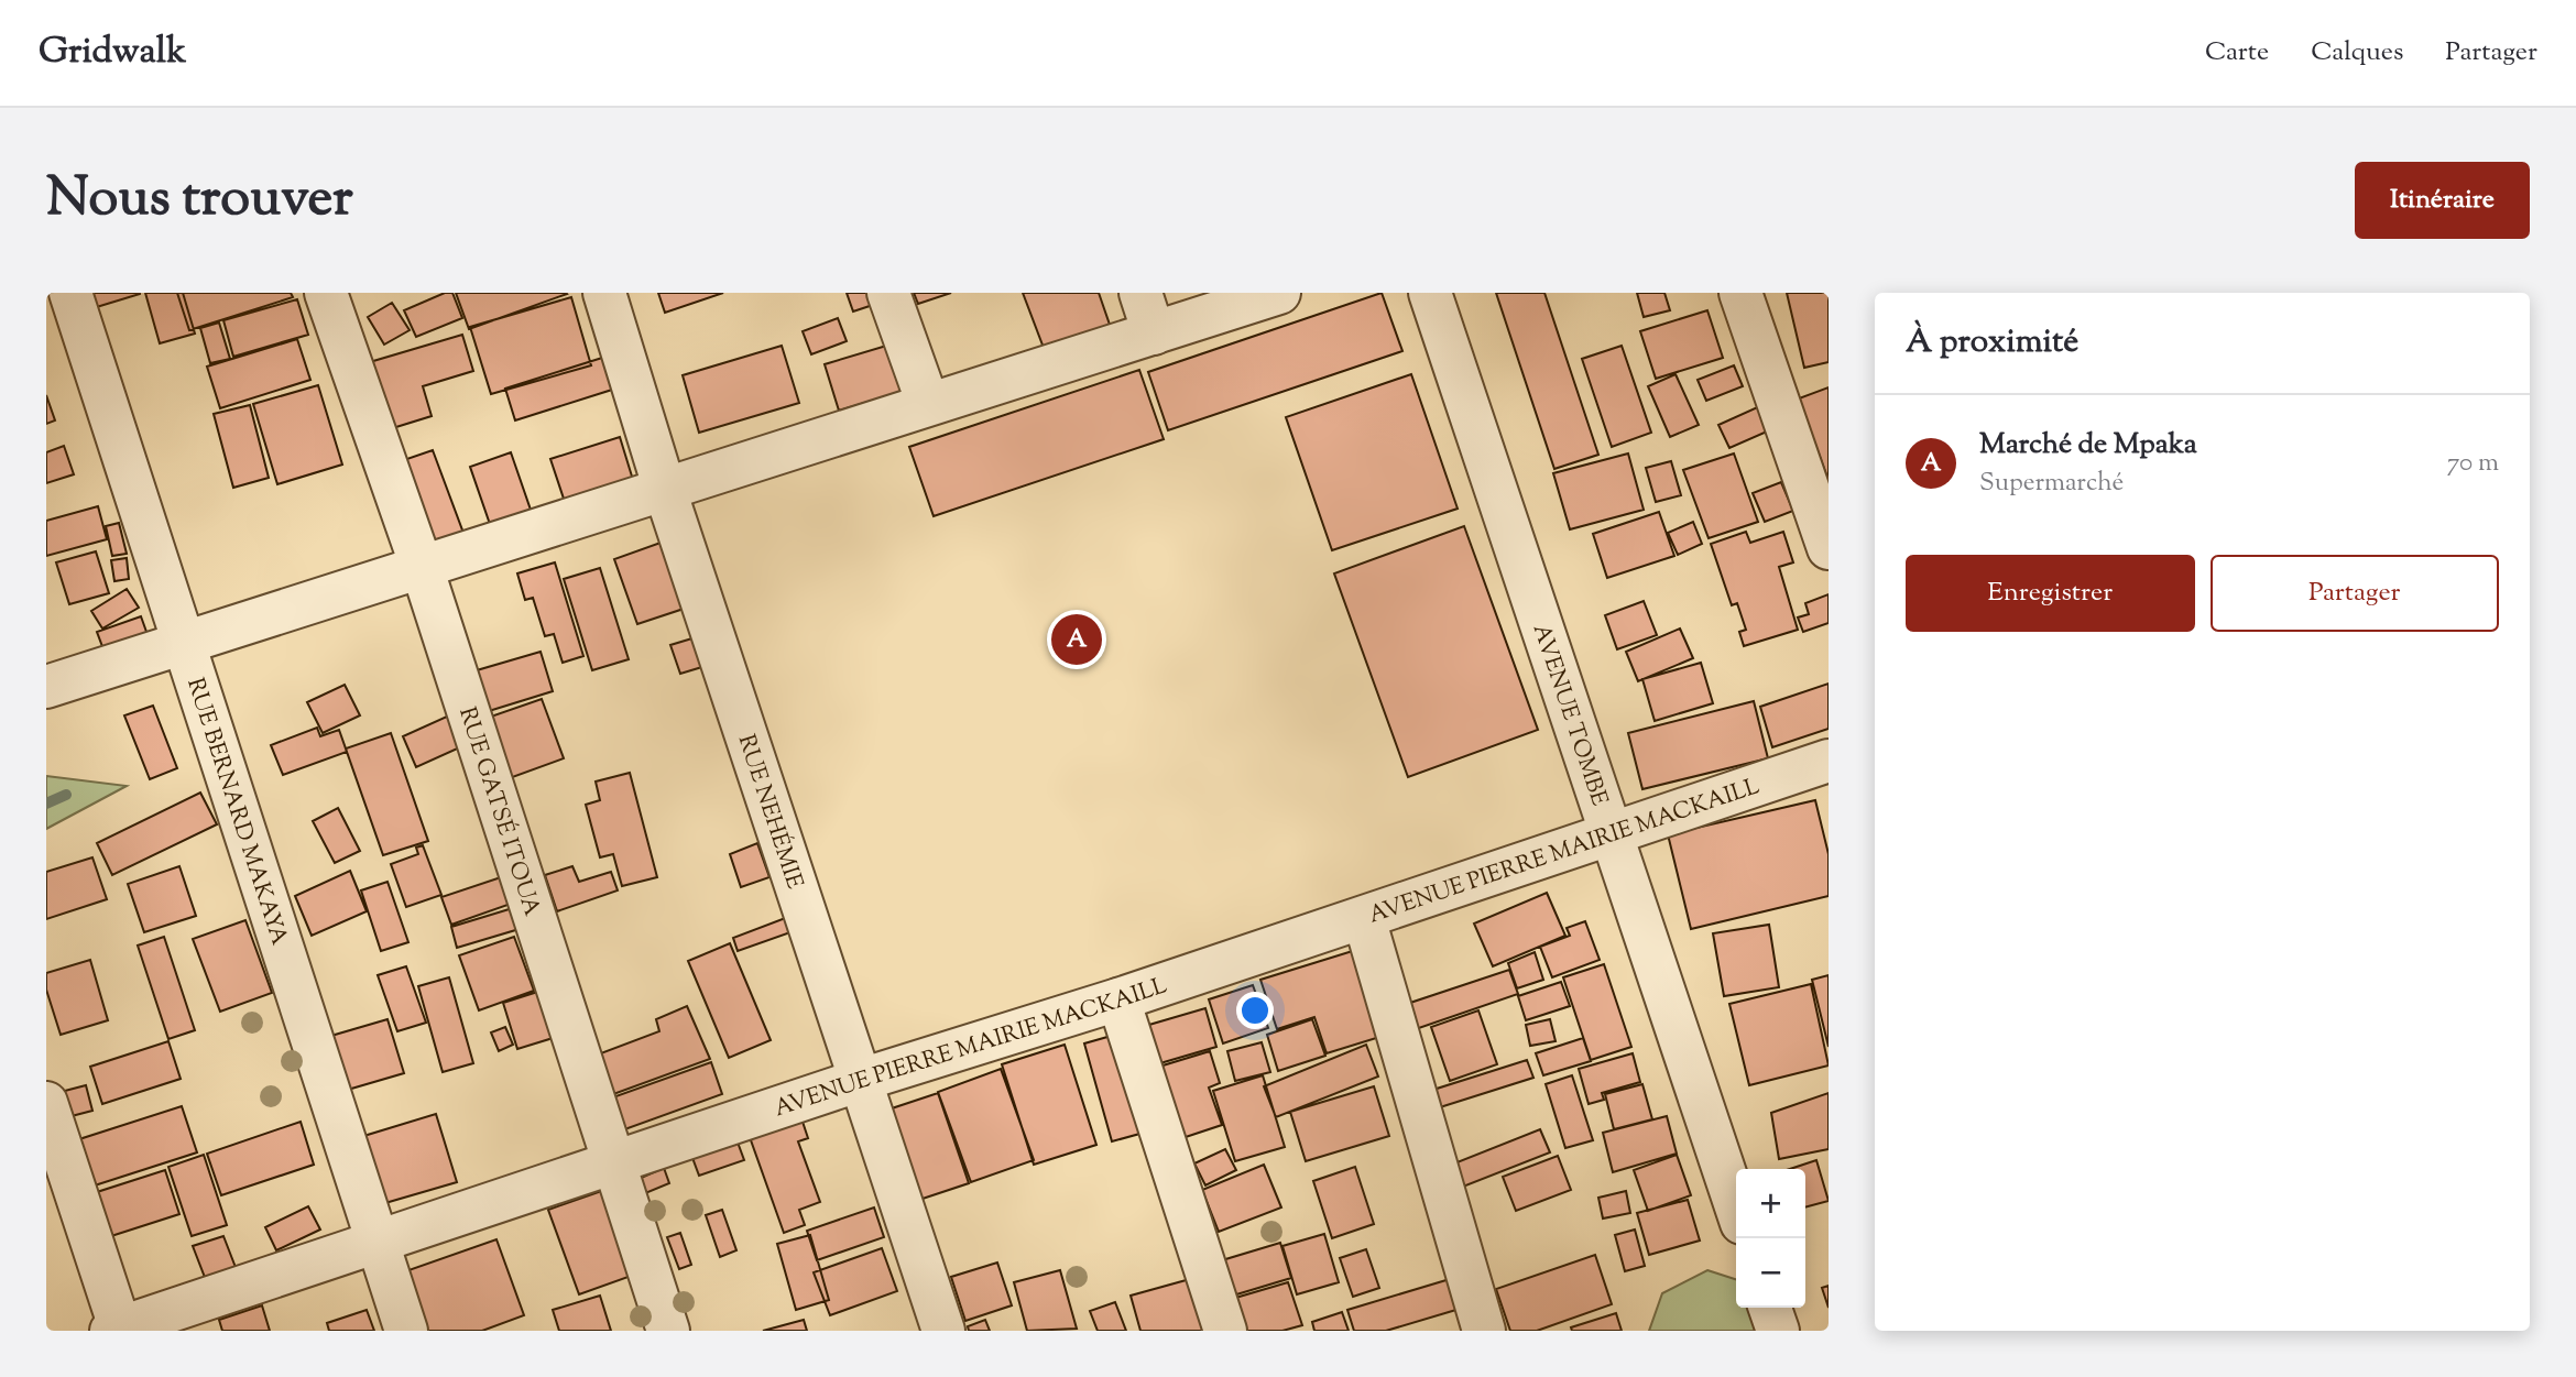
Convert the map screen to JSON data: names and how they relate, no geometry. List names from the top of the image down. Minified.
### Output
{"streets":{"street":["AVENUE TOMBE","RUE GATSÉ ITOUA","RUE BERNARD MAKAYA","RUE NEHÉMIE","AVENUE PIERRE MAIRIE MACKAILL"]},"crossings":[["AVENUE TOMBE","AVENUE PIERRE MAIRIE MACKAILL"],["RUE GATSÉ ITOUA","AVENUE PIERRE MAIRIE MACKAILL"],["RUE BERNARD MAKAYA","AVENUE PIERRE MAIRIE MACKAILL"],["RUE NEHÉMIE","AVENUE PIERRE MAIRIE MACKAILL"]],"page":{"header":"Gridwalk","nav":["Carte","Calques","Partager"],"title":"Nous trouver","buttons":["Itinéraire",["Enregistrer","Partager"]],"heading":"À proximité","list":[{"mark":"A","name":"Marché de Mpaka","note":"Supermarché","value":"70 m"}],"pins":"A","map_buttons":["+","−"]}}
